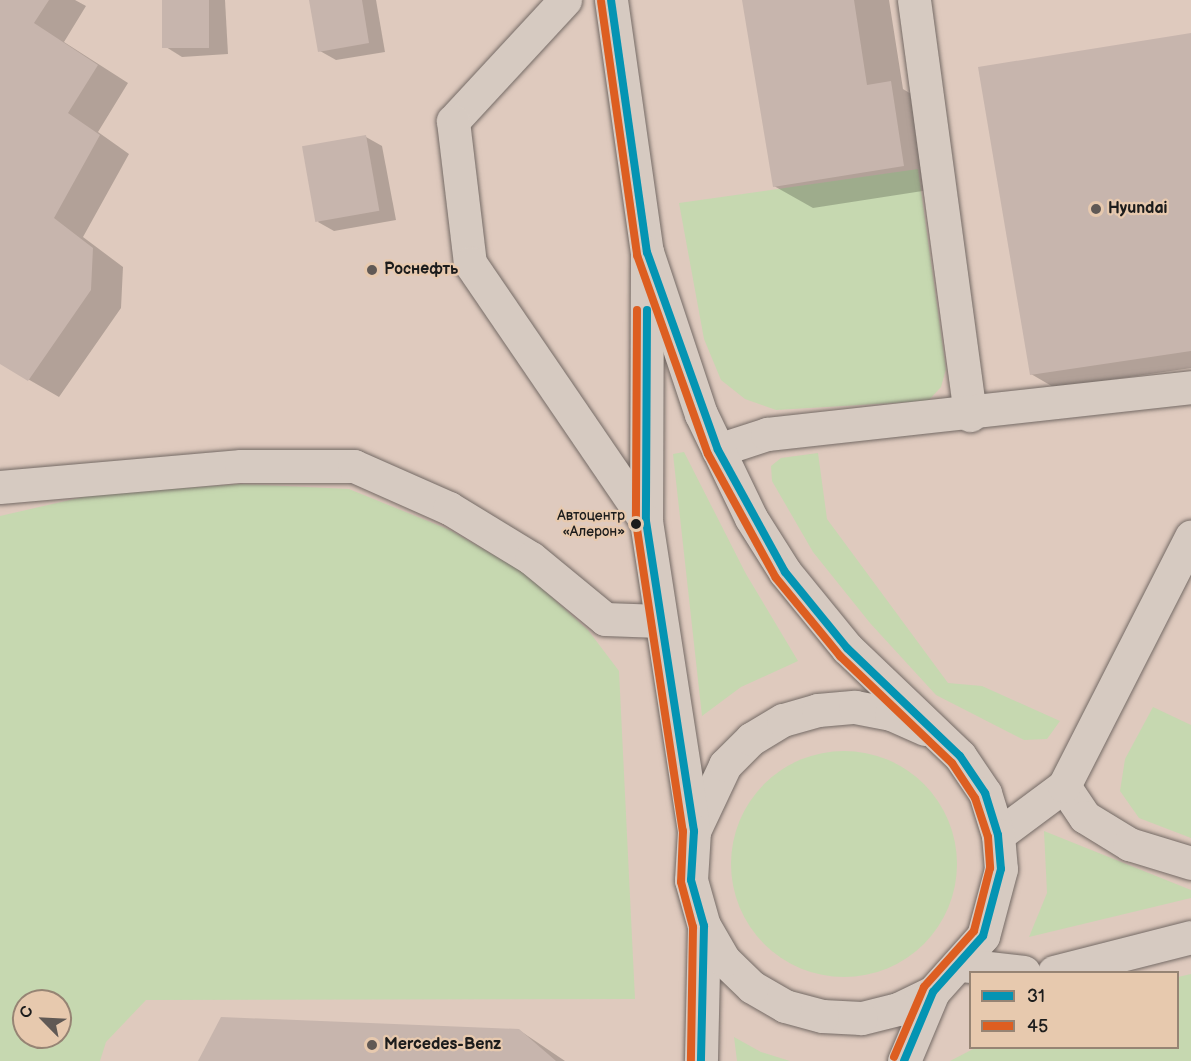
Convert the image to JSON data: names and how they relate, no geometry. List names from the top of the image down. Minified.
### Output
{"places":["Hyundai","Роснефть","Автоцентр «Алерон»","Mercedes-Benz"],"lines":["transit line 31","transit line 45"],"legend":["31","45"],"north":"top left"}
